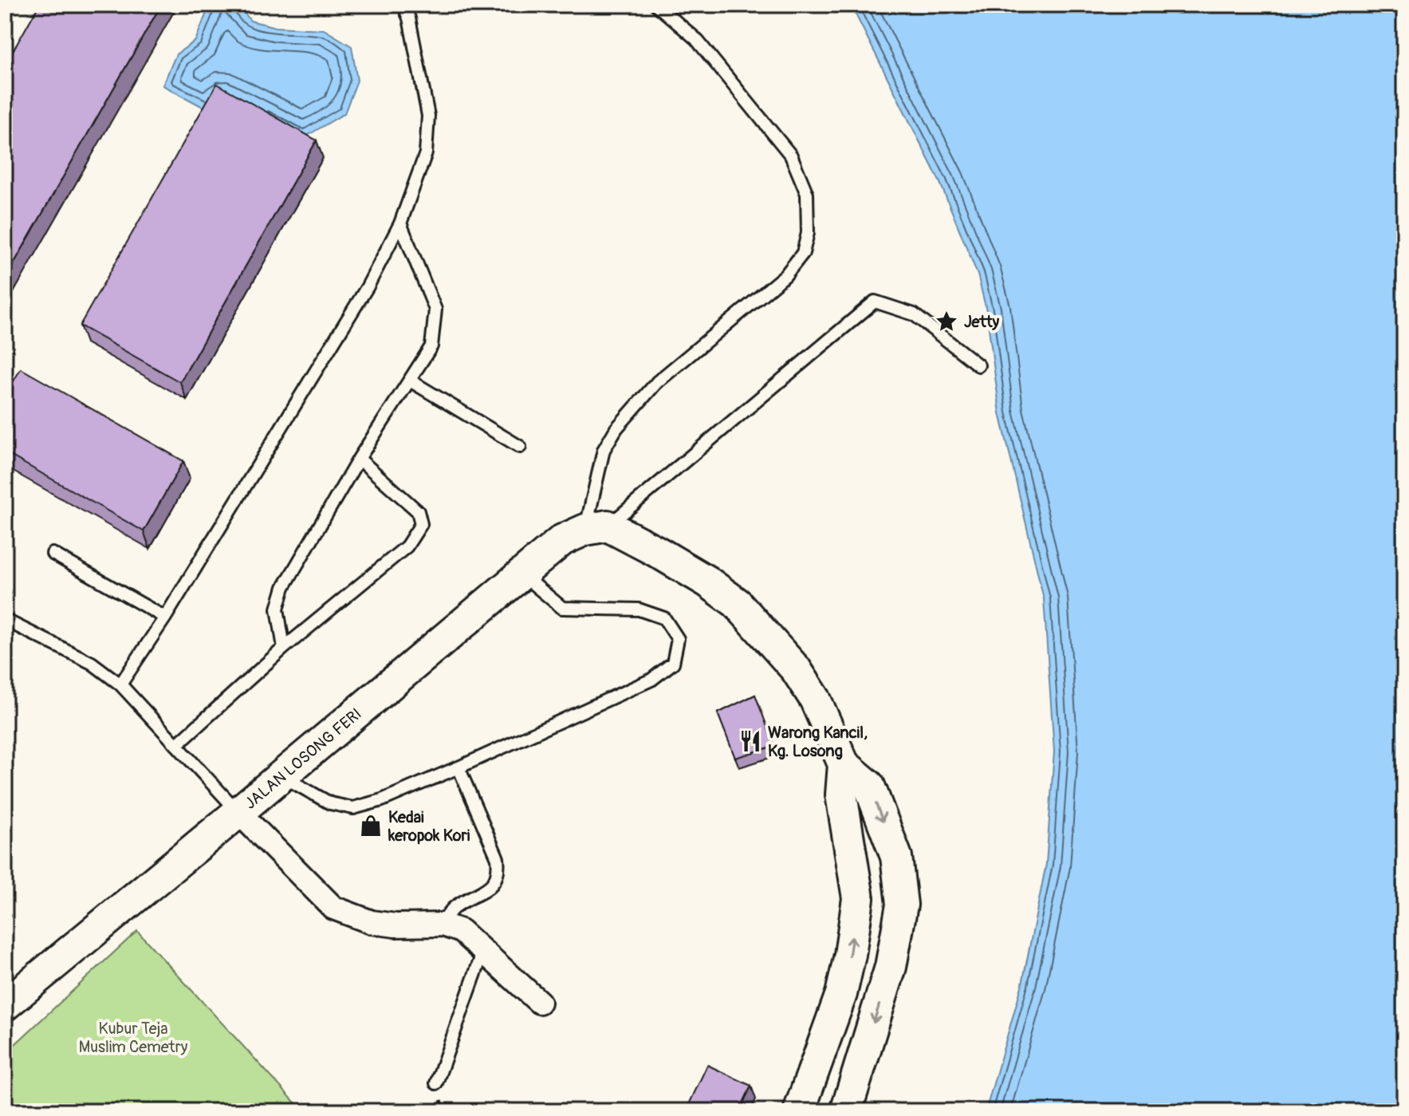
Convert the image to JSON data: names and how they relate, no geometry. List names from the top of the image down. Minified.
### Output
{"streets":{"street":["JALAN LOSONG FERI"]},"parks":["Kubur Teja Muslim Cemetry"],"places":{"place":["Jetty"],"restaurant":["Warong Kancil, Kg. Losong"],"shop":["Kedai keropok Kori"]}}
